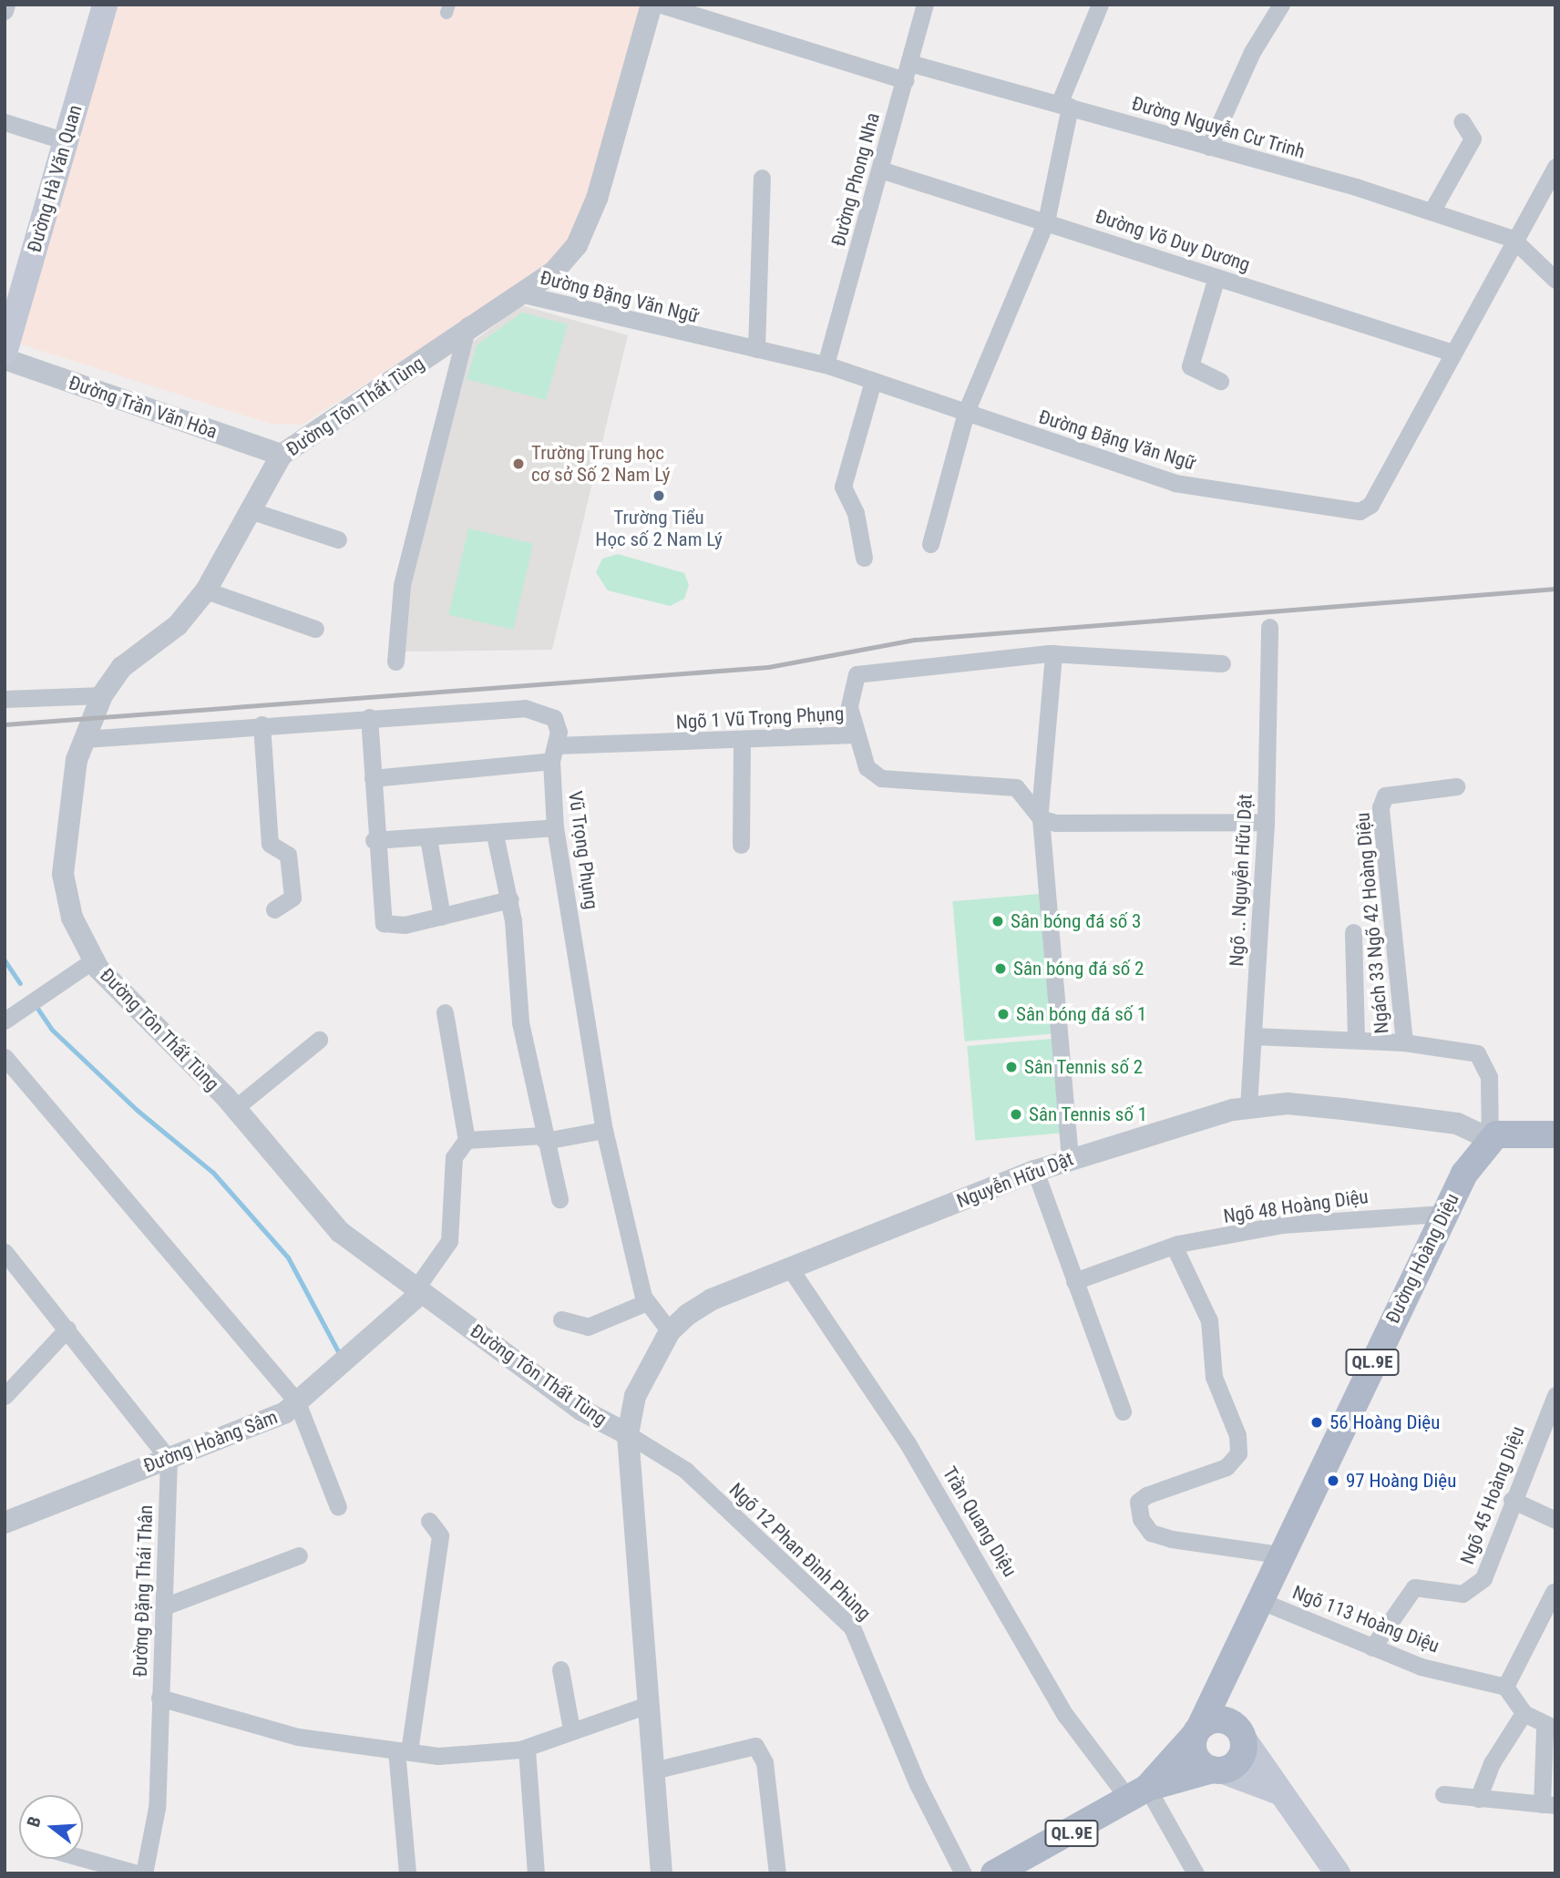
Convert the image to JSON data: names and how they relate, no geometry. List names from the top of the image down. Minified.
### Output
{"streets":{"main road":["Đường Hà Văn Quan","Đường Hoàng Diệu","QL.9E"],"street":["Đường Nguyễn Cư Trinh","Đường Phong Nha","Đường Võ Duy Dương","Đường Đặng Văn Ngữ","Đường Tôn Thất Tùng","Đường Trần Văn Hòa","Ngõ 1 Vũ Trọng Phụng","Vũ Trọng Phụng","Ngõ .. Nguyễn Hữu Dật","Ngách 33 Ngõ 42 Hoàng Diệu","Nguyễn Hữu Dật","Ngõ 48 Hoàng Diệu","Đường Hoàng Sâm","Ngõ 45 Hoàng Diệu","Trần Quang Diệu","Ngõ 12 Phan Đình Phùng","Đường Đặng Thái Thân","Ngõ 113 Hoàng Diệu"]},"crossings":[["Đường Nguyễn Cư Trinh","Đường Phong Nha"],["Đường Nguyễn Cư Trinh","Đường Đặng Văn Ngữ"],["Đường Hà Văn Quan","Đường Trần Văn Hòa"],["Đường Phong Nha","Đường Võ Duy Dương"],["Đường Phong Nha","Đường Đặng Văn Ngữ"],["Đường Võ Duy Dương","Đường Đặng Văn Ngữ"],["Đường Đặng Văn Ngữ","Đường Tôn Thất Tùng"],["Đường Tôn Thất Tùng","Đường Trần Văn Hòa"],["Đường Tôn Thất Tùng","Vũ Trọng Phụng"],["Đường Tôn Thất Tùng","Nguyễn Hữu Dật"],["Đường Tôn Thất Tùng","Đường Hoàng Sâm"],["Đường Tôn Thất Tùng","Ngõ 12 Phan Đình Phùng"],["Ngõ 1 Vũ Trọng Phụng","Vũ Trọng Phụng"],["Vũ Trọng Phụng","Nguyễn Hữu Dật"],["Ngõ .. Nguyễn Hữu Dật","Nguyễn Hữu Dật"],["Nguyễn Hữu Dật","Đường Hoàng Diệu"],["Nguyễn Hữu Dật","Trần Quang Diệu"],["Nguyễn Hữu Dật","Ngõ 12 Phan Đình Phùng"],["Ngõ 48 Hoàng Diệu","Đường Hoàng Diệu"],["Đường Hoàng Diệu","QL.9E"],["Đường Hoàng Diệu","Ngõ 113 Hoàng Diệu"],["QL.9E","Trần Quang Diệu"],["Đường Hoàng Sâm","Đường Đặng Thái Thân"],["Ngõ 45 Hoàng Diệu","Ngõ 113 Hoàng Diệu"]],"places":["Trường Trung học cơ sở Số 2 Nam Lý","Trường Tiểu Học số 2 Nam Lý","Sân bóng đá số 3","Sân bóng đá số 2","Sân bóng đá số 1","Sân Tennis số 2","Sân Tennis số 1","56 Hoàng Diệu","97 Hoàng Diệu"],"north":"left"}
